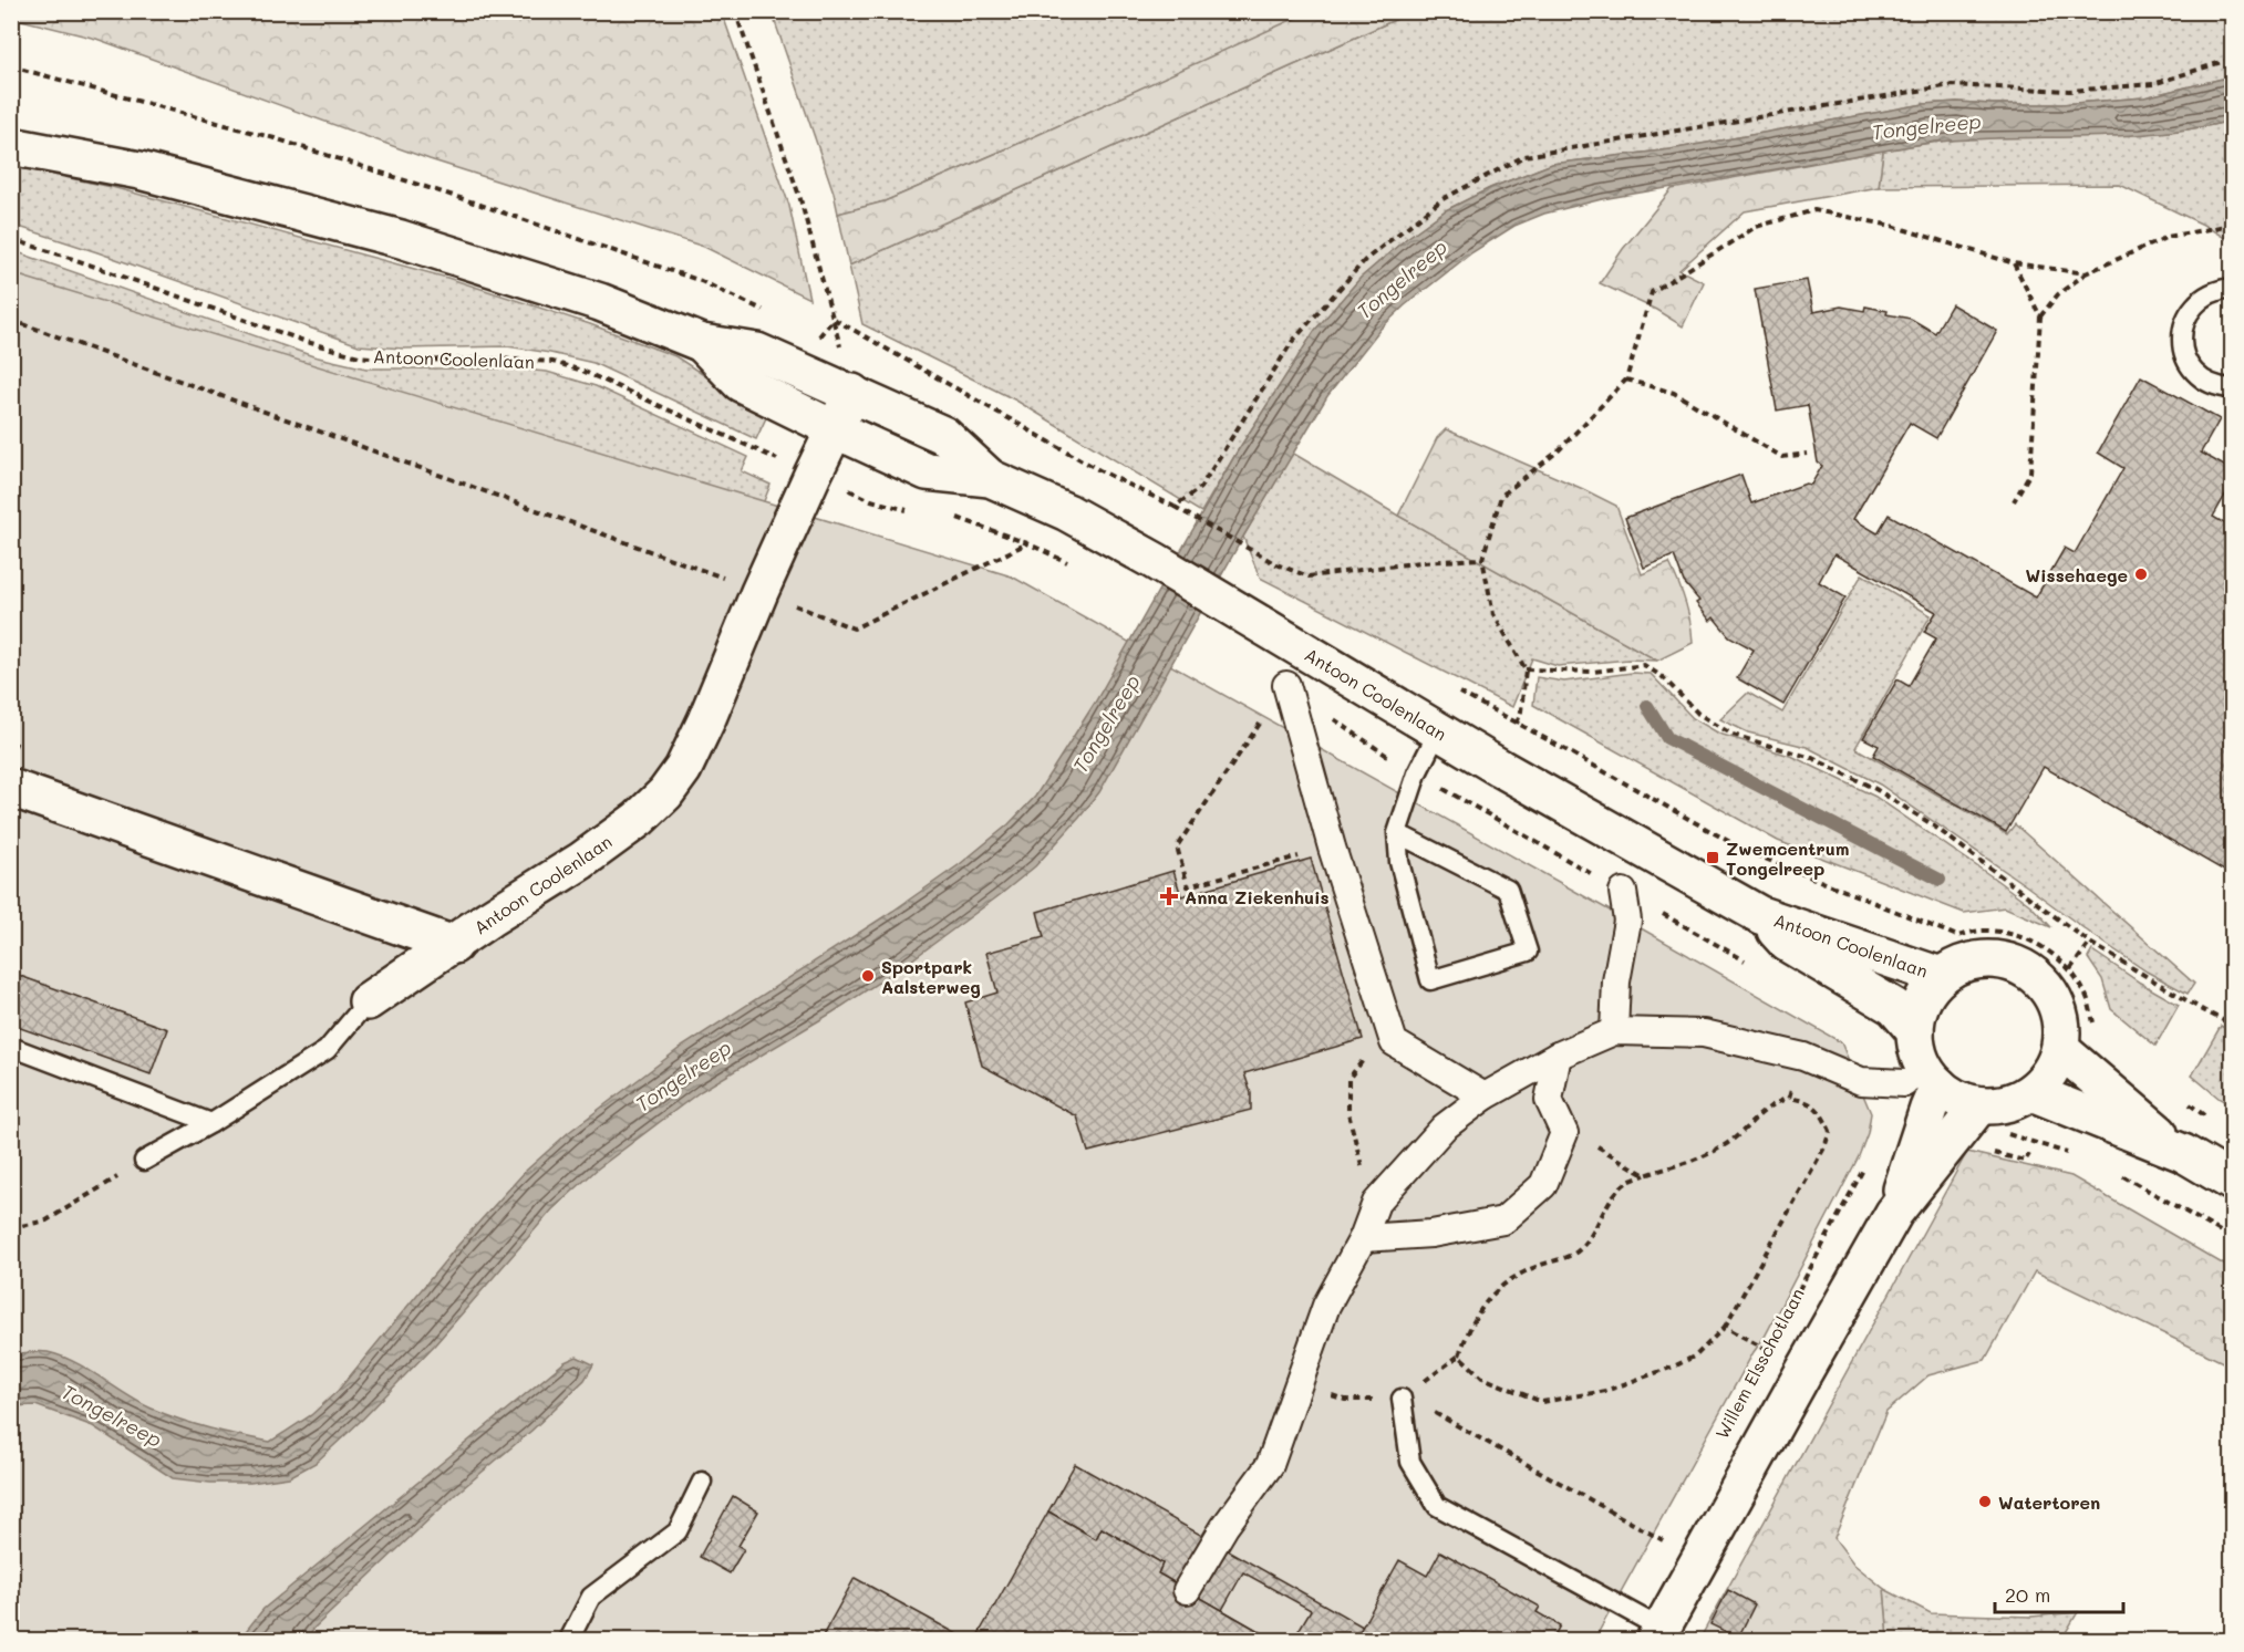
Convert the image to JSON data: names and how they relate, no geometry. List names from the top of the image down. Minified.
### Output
{"streets":{"main road":["Antoon Coolenlaan"],"path":["Willem Elsschotlaan"]},"water":["Tongelreep"],"places":{"other":["Wissehaege","Sportpark Aalsterweg","Watertoren"],"transit":["Zwemcentrum Tongelreep"],"health":["Anna Ziekenhuis"]},"scale_bar":"20 m"}
